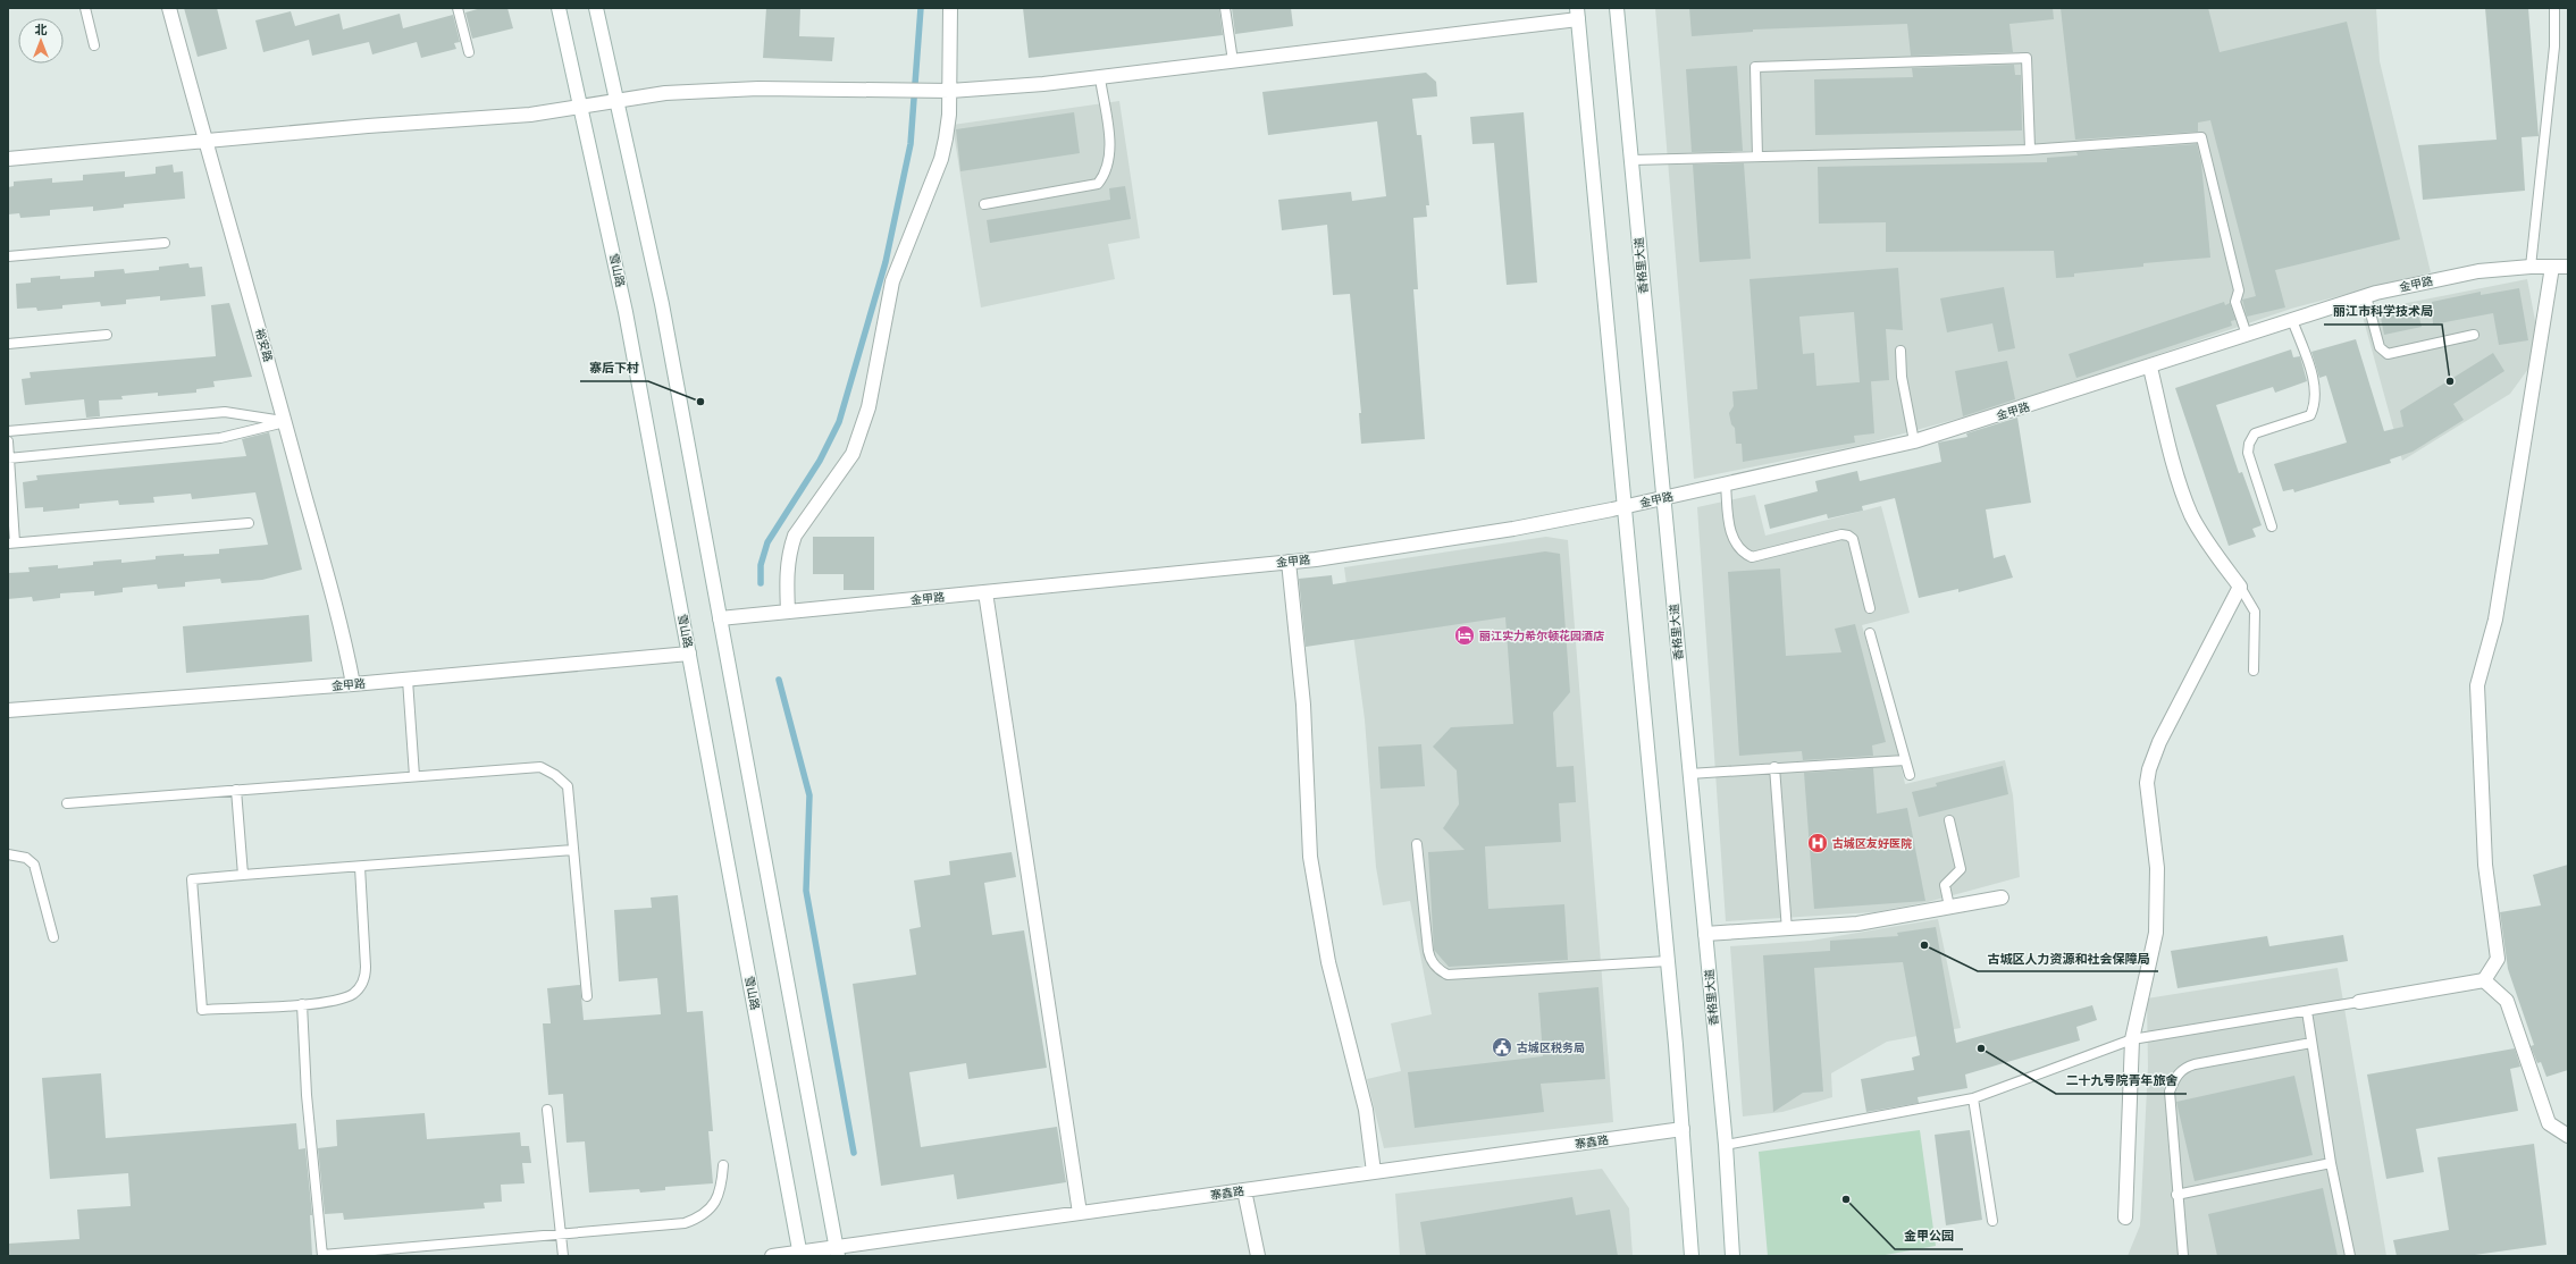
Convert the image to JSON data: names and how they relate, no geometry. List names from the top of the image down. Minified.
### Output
{"streets":{"street":["香格里大道","雪山路","金甲路","裕安路","寨鑫路"]},"crossings":[["香格里大道","金甲路"],["雪山路","金甲路"],["雪山路","寨鑫路"],["金甲路","裕安路"]],"places":{"other":["丽江市科学技术局","寨后下村","古城区人力资源和社会保障局","二十九号院青年旅舍","金甲公园"],"hotel":["丽江实力希尔顿花园酒店"],"hospital":["古城区友好医院"],"public building":["古城区税务局"]},"north":"top"}
